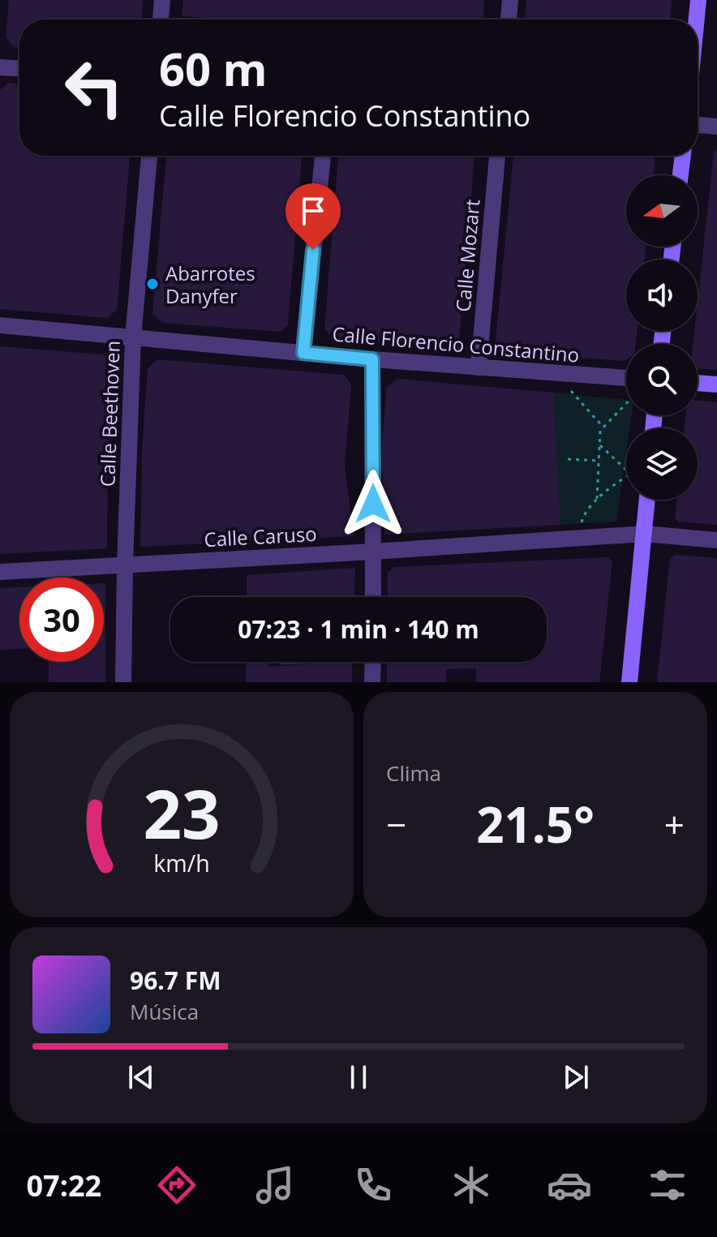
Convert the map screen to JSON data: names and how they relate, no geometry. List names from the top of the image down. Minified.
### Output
{"streets":{"street":["Calle Mozart","Calle Florencio Constantino","Calle Beethoven","Calle Caruso"]},"crossings":[["Calle Mozart","Calle Florencio Constantino"],["Calle Florencio Constantino","Calle Beethoven"],["Calle Beethoven","Calle Caruso"]],"places":["Abarrotes Danyfer"],"north":"left","page":{"turn":["60 m","Calle Florencio Constantino"],"limit":"30","trip":"07:23 · 1 min · 140 m","tile":"Clima","heat":["−","21.5°","+"],"song":["96.7 FM","Música"],"tabs":"07:22","gauge":["23","km/h"]}}
